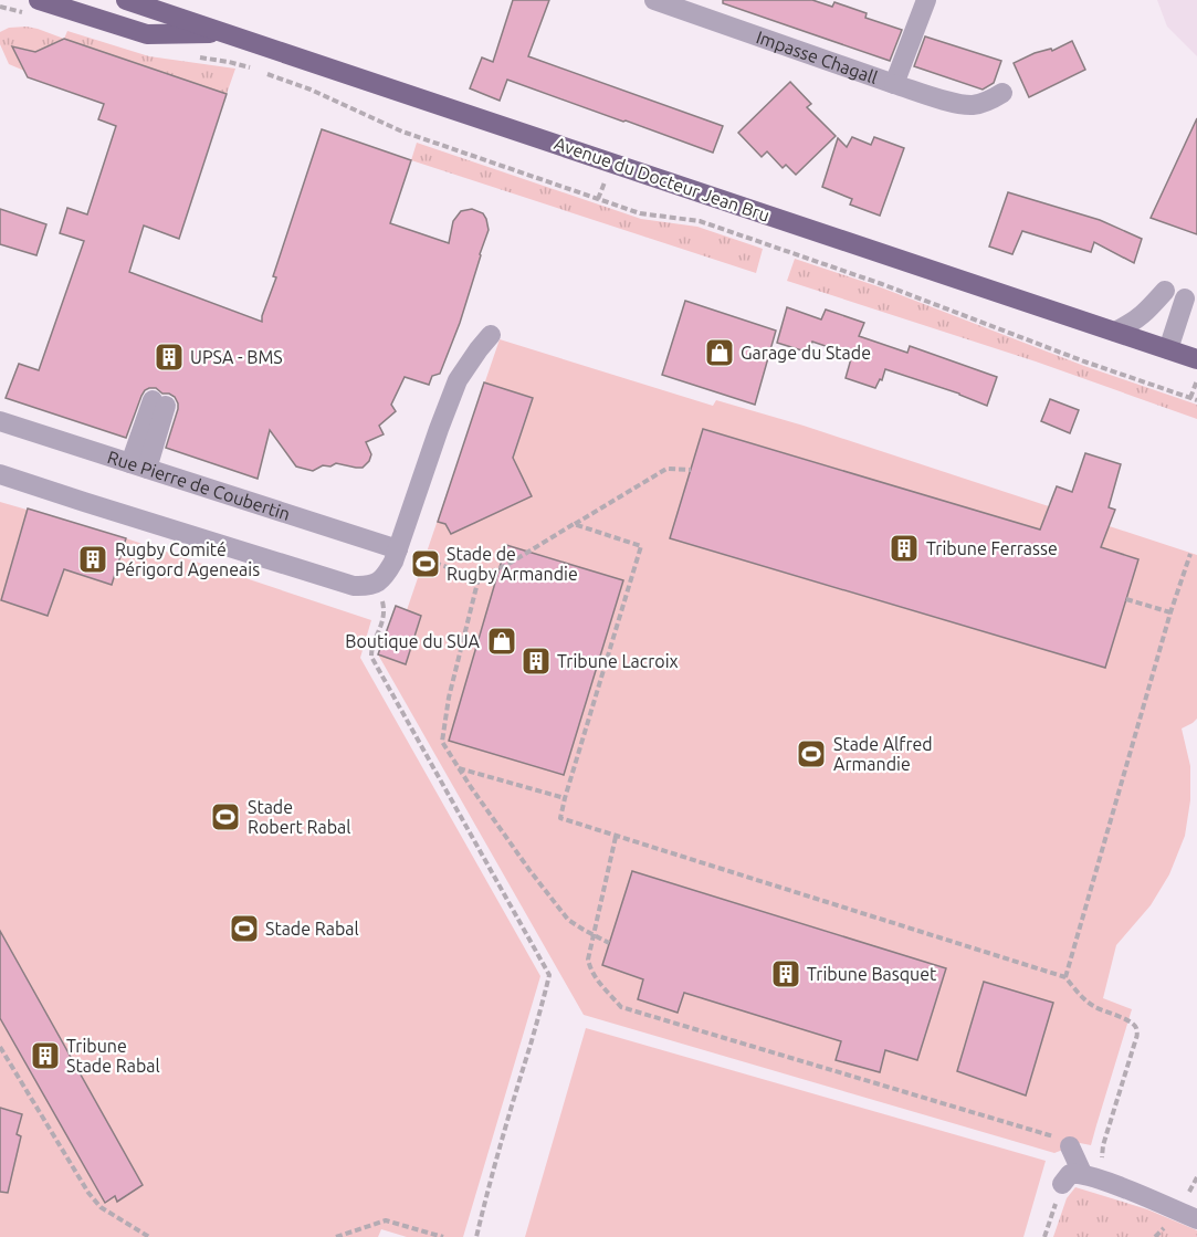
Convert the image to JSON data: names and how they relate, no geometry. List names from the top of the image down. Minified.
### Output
{"streets":{"main road":["Avenue du Docteur Jean Bru"],"lane":["Impasse Chagall","Rue Pierre de Coubertin"]},"places":{"shop":["Garage du Stade","Boutique du SUA"],"building":["UPSA - BMS","Tribune Ferrasse","Rugby Comité Périgord Ageneais","Tribune Lacroix","Tribune Basquet","Tribune Stade Rabal"],"sports":["Stade de Rugby Armandie","Stade Alfred Armandie","Stade Robert Rabal","Stade Rabal"]}}
